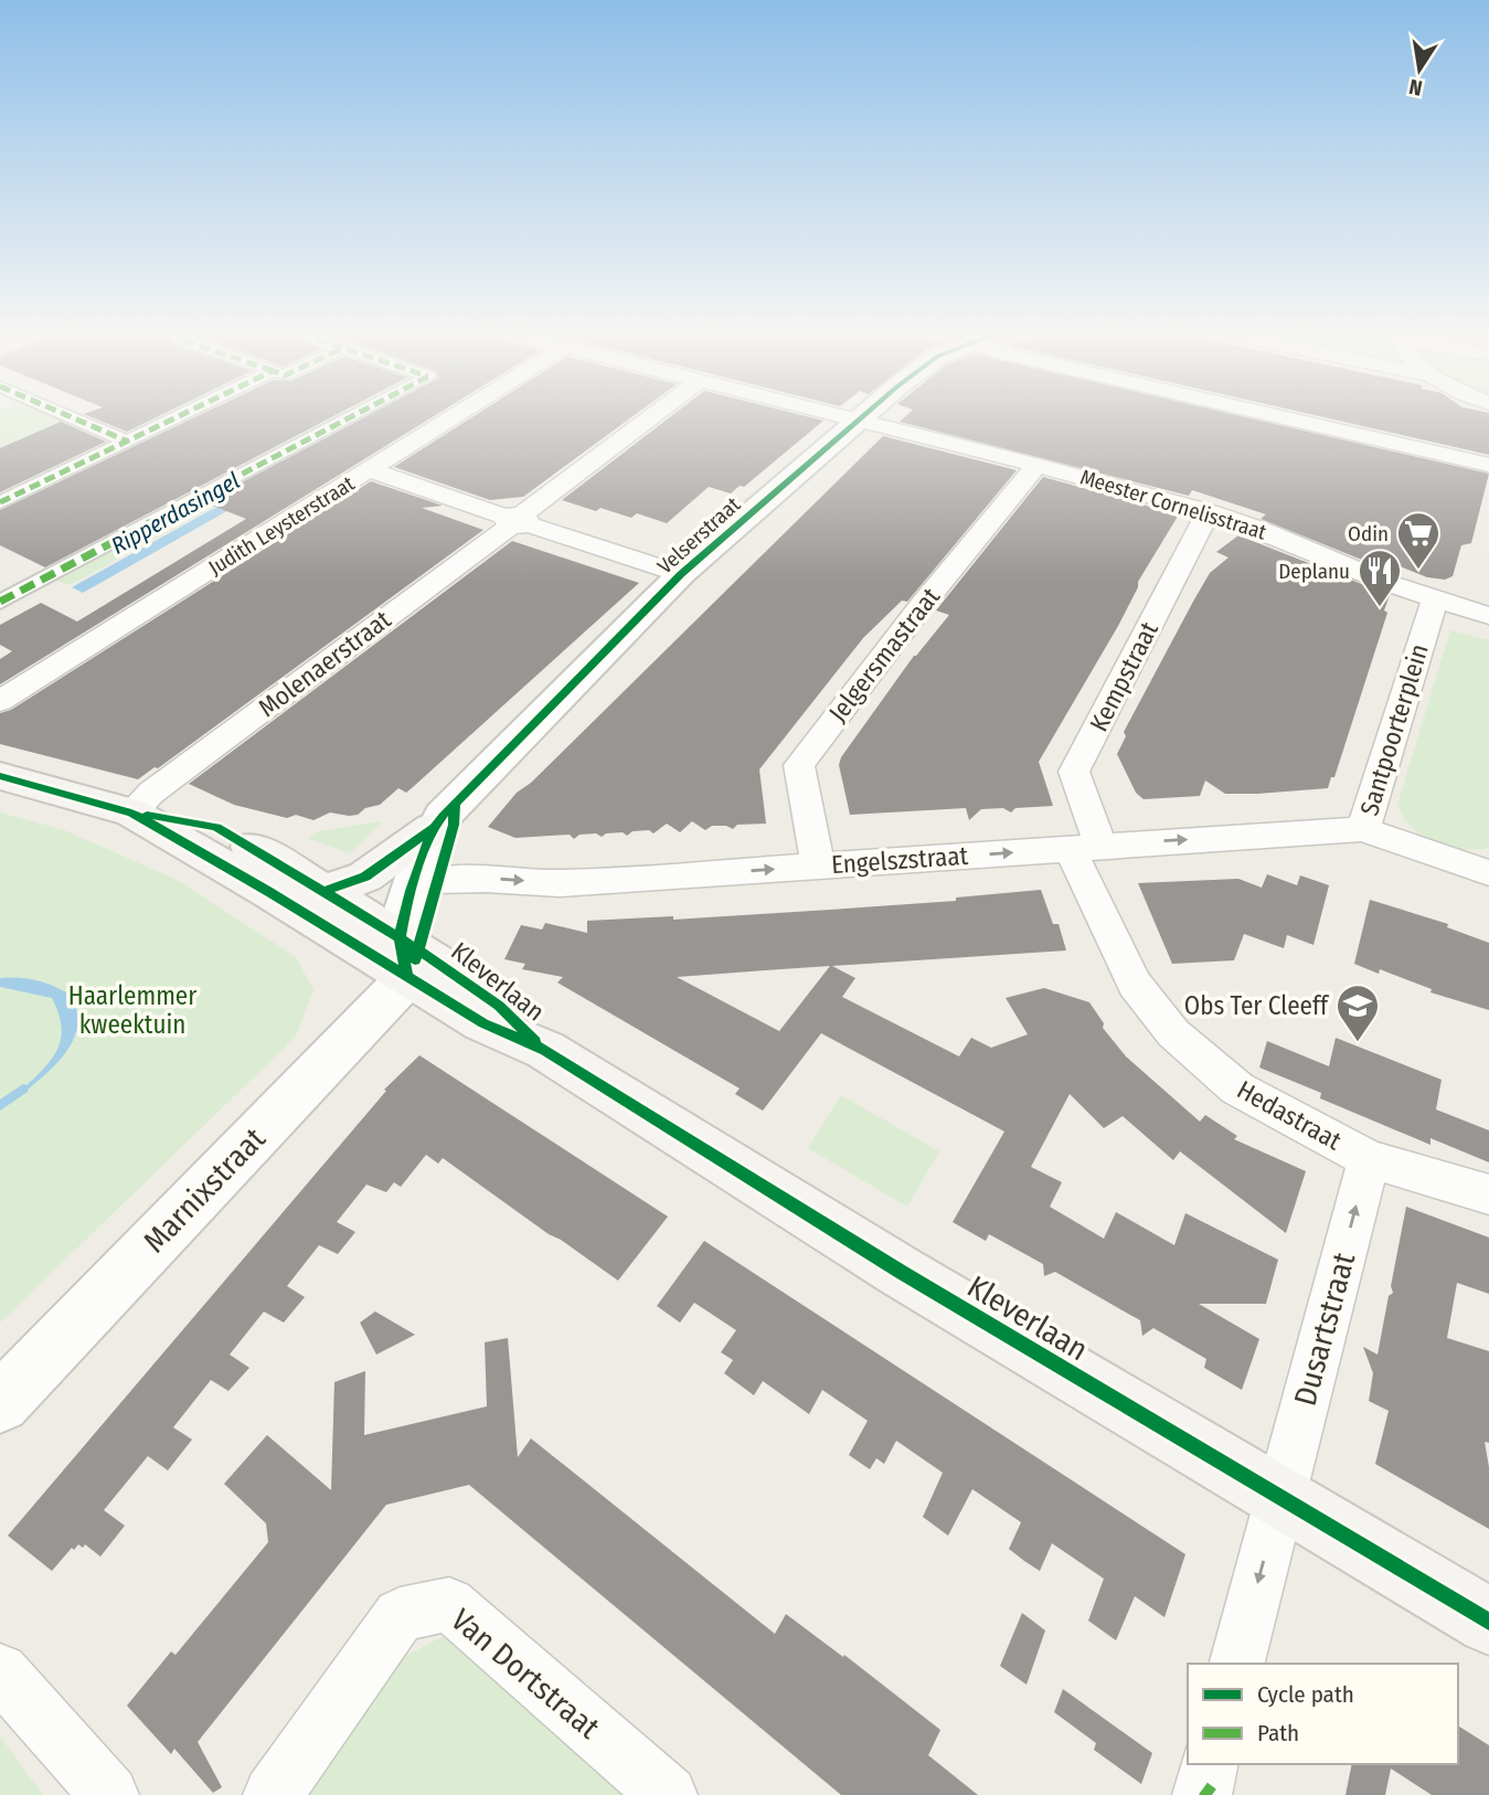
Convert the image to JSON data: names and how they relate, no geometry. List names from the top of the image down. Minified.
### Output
{"streets":{"main road":["Kleverlaan"],"street":["Meester Cornelisstraat","Judith Leysterstraat","Velserstraat","Jelgersmastraat","Molenaerstraat","Kempstraat","Santpoorterplein","Engelszstraat","Hedastraat","Marnixstraat","Dusartstraat","Van Dortstraat"]},"crossings":[["Meester Cornelisstraat","Velserstraat"],["Meester Cornelisstraat","Jelgersmastraat"],["Meester Cornelisstraat","Kempstraat"],["Meester Cornelisstraat","Santpoorterplein"],["Velserstraat","Kleverlaan"],["Velserstraat","Marnixstraat"],["Jelgersmastraat","Engelszstraat"],["Molenaerstraat","Kleverlaan"],["Kempstraat","Engelszstraat"],["Kempstraat","Hedastraat"],["Santpoorterplein","Engelszstraat"],["Engelszstraat","Hedastraat"],["Kleverlaan","Marnixstraat"],["Kleverlaan","Dusartstraat"],["Hedastraat","Dusartstraat"]],"one_way":["Engelszstraat"],"water":["Ripperdasingel"],"parks":["Haarlemmer kweektuin"],"places":{"supermarket":["Odin"],"restaurant":["Deplanu"],"school or university":["Obs Ter Cleeff"]},"legend":["Cycle path","Path"],"north":"bottom"}
